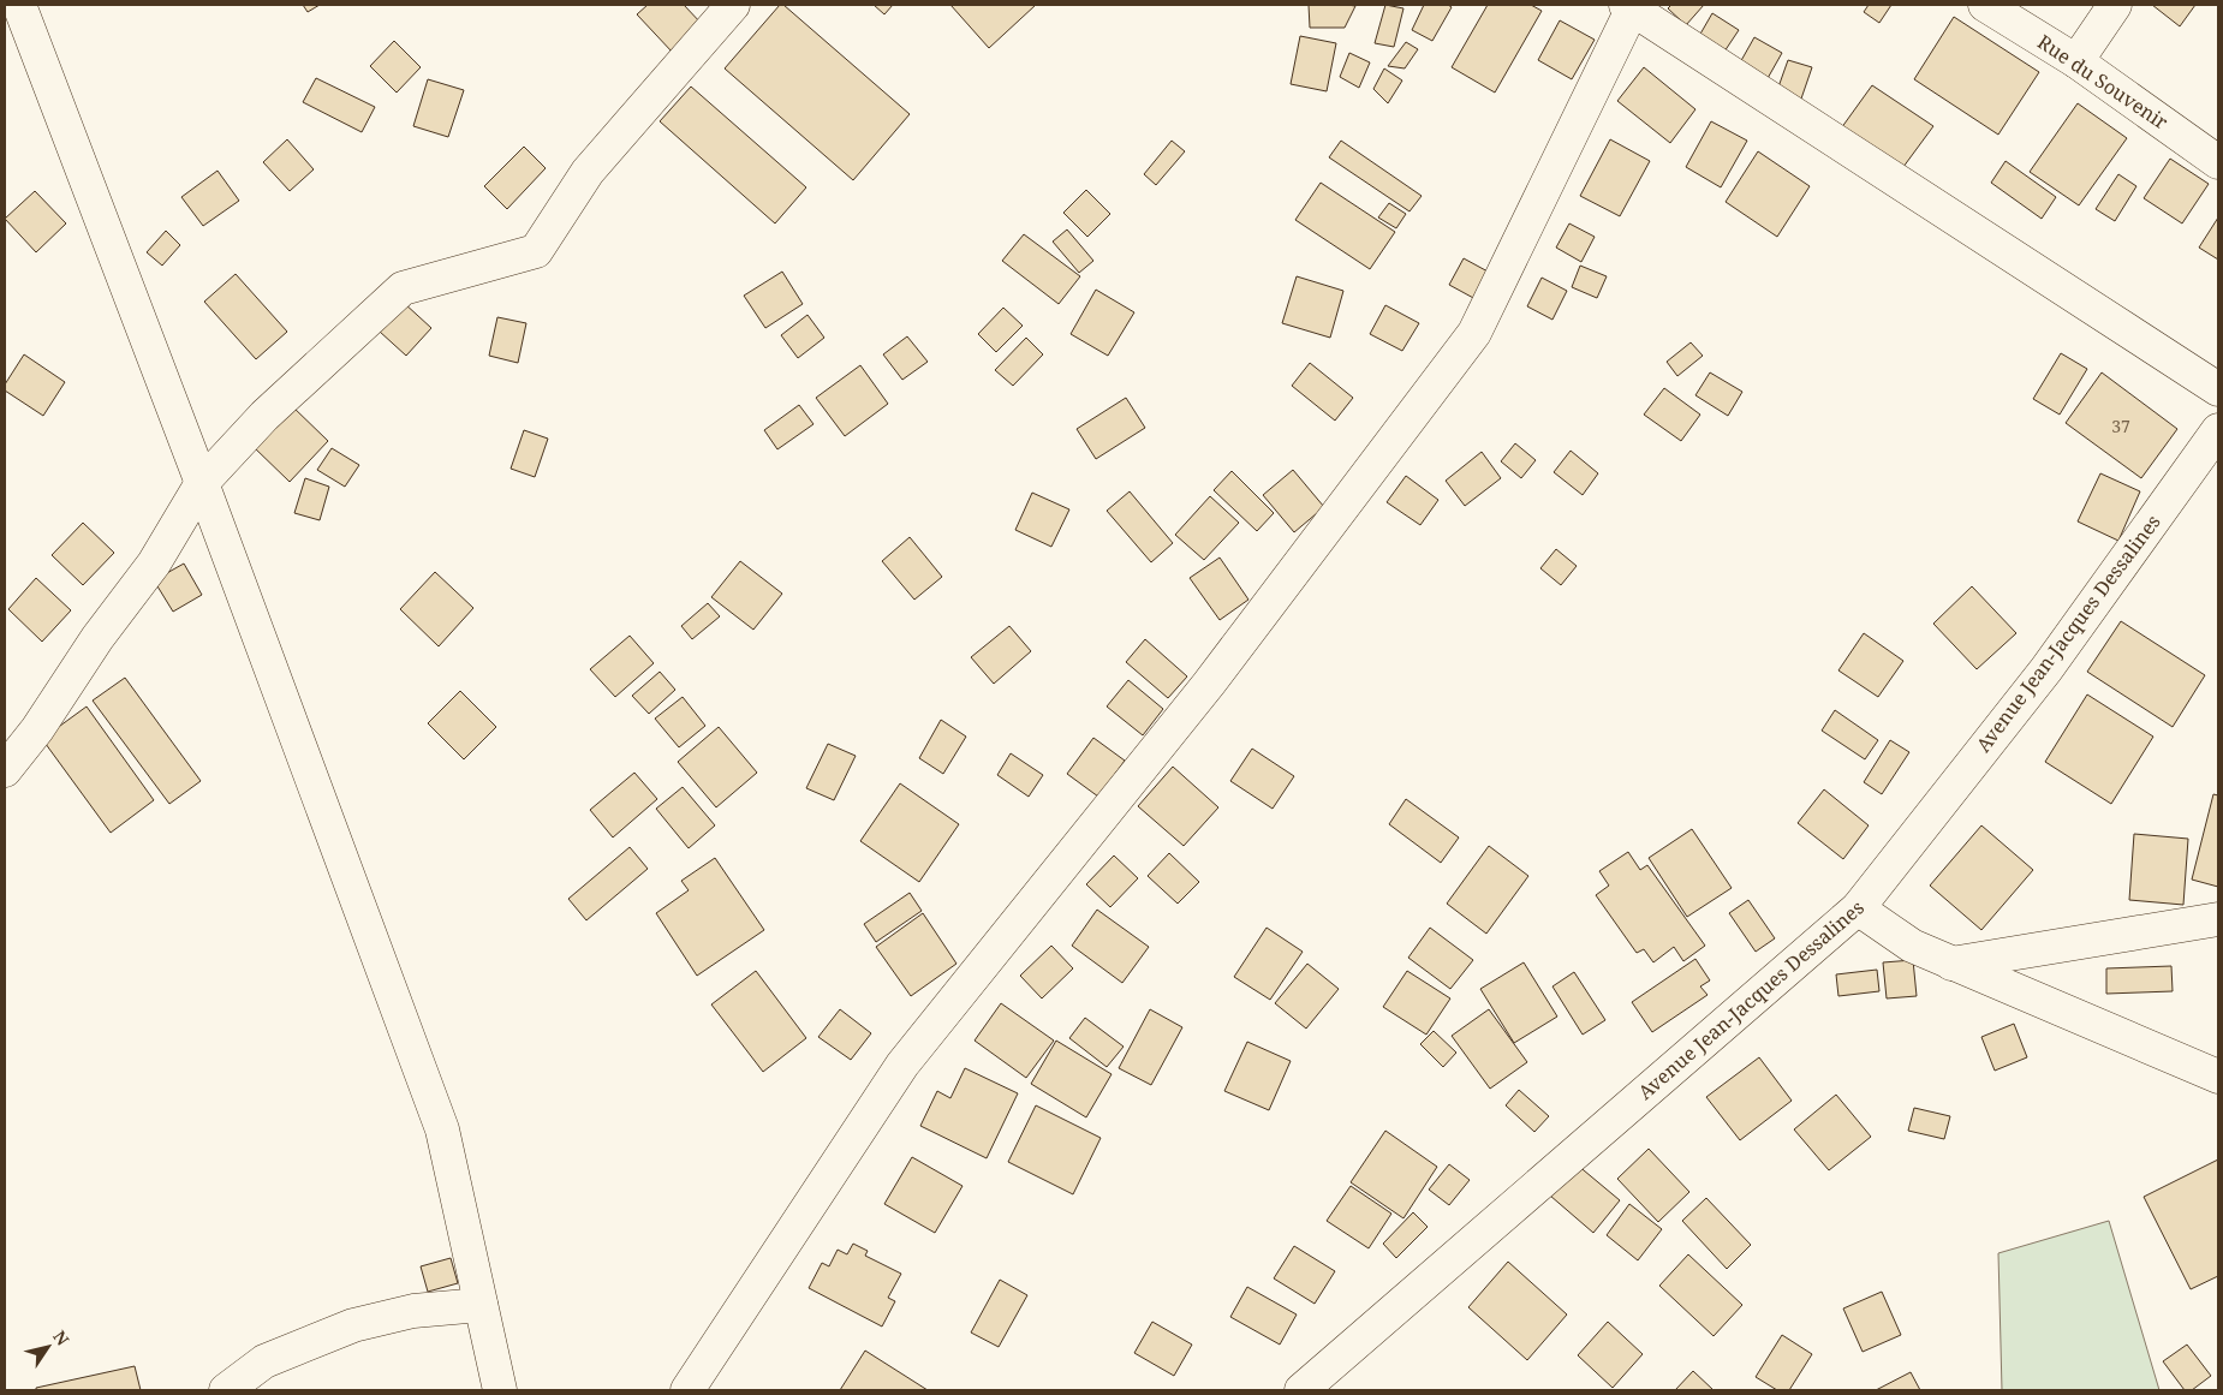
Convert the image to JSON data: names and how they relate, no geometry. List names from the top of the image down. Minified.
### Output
{"streets":{"street":["Rue du Souvenir","Avenue Jean-Jacques Dessalines"]},"house_numbers":["37"],"north":"top right"}
